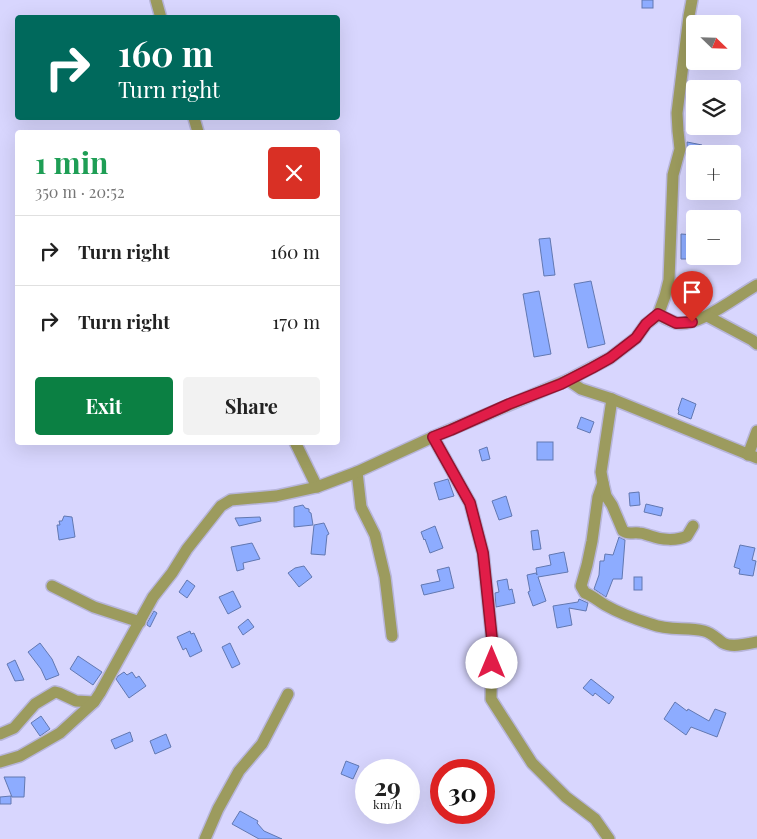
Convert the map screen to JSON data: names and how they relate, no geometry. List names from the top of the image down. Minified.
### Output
{"north":"bottom right","page":{"map_buttons":["+","−"],"turn":["160 m","Turn right"],"heading":["1 min","350 m · 20:52"],"list":[{"name":"Turn right","value":"160 m"},{"name":"Turn right","value":"170 m"}],"buttons":["Exit","Share"],"speed":"29 km/h","limit":"30"}}
